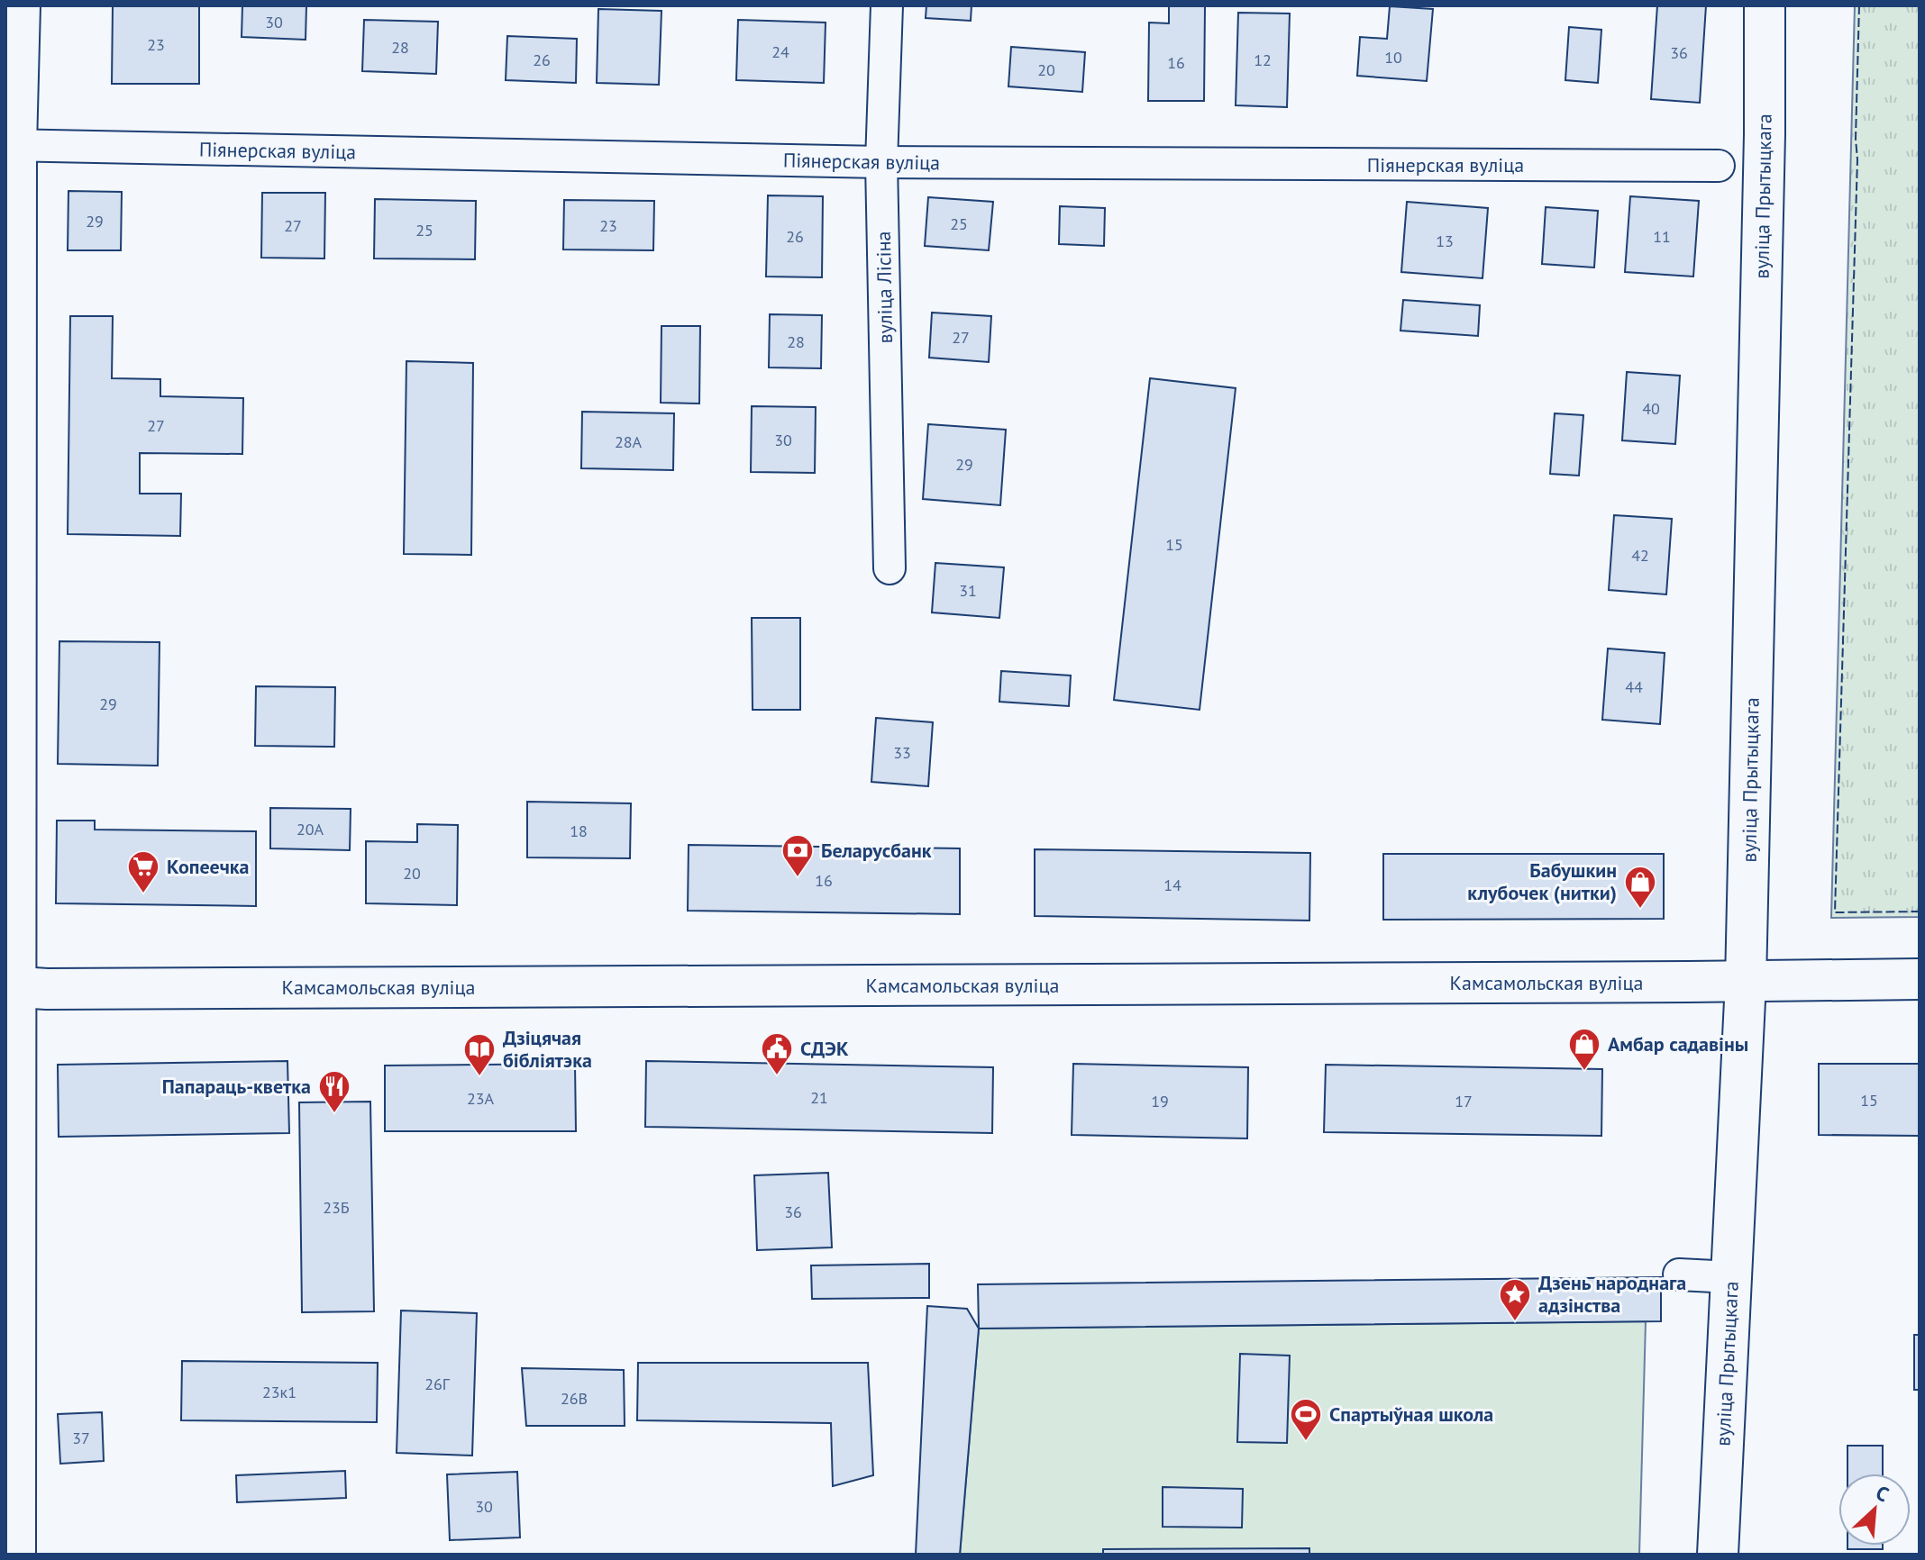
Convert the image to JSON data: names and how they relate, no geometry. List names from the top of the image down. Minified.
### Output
{"streets":{"main road":["вуліца Прытыцкага","Камсамольская вуліца"],"street":["Піянерская вуліца","вуліца Лісіна"]},"crossings":[["Піянерская вуліца","вуліца Лісіна"],["вуліца Прытыцкага","Камсамольская вуліца"]],"places":{"bank":["Беларусбанк"],"supermarket":["Копеечка"],"shop":["Бабушкин клубочек (нитки)","Амбар садавіны"],"public building":["СДЭК"],"library":["Дзіцячая бібліятэка"],"restaurant":["Папараць-кветка"],"place":["Дзень народнага адзінства"],"sports":["Спартыўная школа"]},"house_numbers":["30","23","28","24","36","10","26","12","16","20","29","25","27","23","25","26","11","13","27","28","40","27","30","28А","29","15","42","31","44","29","33","20А","18","20","16","14","21","23А","15","19","17","23Б","36","26Г","23к1","26В","37","30"],"north":"top right"}
